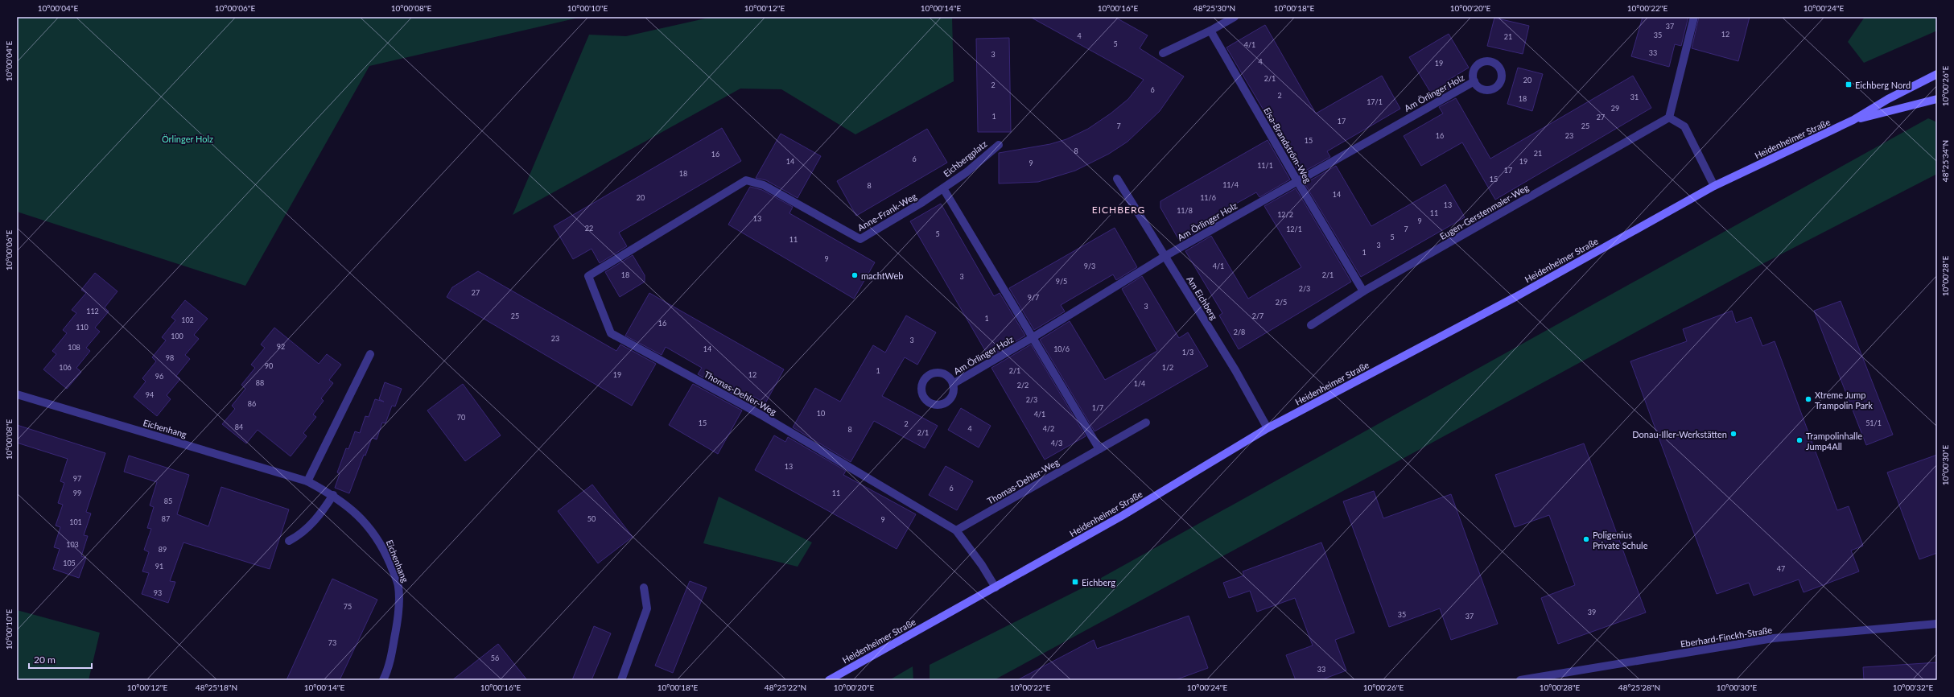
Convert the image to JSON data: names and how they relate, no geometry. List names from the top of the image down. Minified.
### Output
{"streets":{"main road":["Heidenheimer Straße"],"street":["Am Örlinger Holz","Elsa-Brandström-Weg","Eichbergplatz","Anne-Frank-Weg","Eugen-Gerstenmaier-Weg","Am Eichberg","Thomas-Dehler-Weg","Eichenhang","Eberhard-Finckh-Straße"]},"crossings":[["Am Örlinger Holz","Elsa-Brandström-Weg"],["Am Örlinger Holz","Am Eichberg"],["Heidenheimer Straße","Am Eichberg"],["Heidenheimer Straße","Thomas-Dehler-Weg"],["Elsa-Brandström-Weg","Eugen-Gerstenmaier-Weg"],["Eichbergplatz","Anne-Frank-Weg"],["Anne-Frank-Weg","Thomas-Dehler-Weg"]],"districts":["EICHBERG"],"parks":["Örlinger Holz"],"places":{"transit":["Eichberg Nord","Eichberg"],"other":["machtWeb","Xtreme Jump Trampolin Park","Donau-Iller-Werkstätten","Trampolinhalle Jump4All","Poligenius Private Schule"]},"house_numbers":["37","12","35","4","21","5","4/1","33","3","4","19","2/1","20","2","6","2","31","18","17/1","29","1","27","17","7","25","16","23","15","8","21","16","6","14","19","9","11/1","17","18","15","11/4","8","14","20","11/6","13","11/8","11","12/2","13","9","22","12/1","7","5","5","11","3","1","9","9/3","4/1","18","2/1","3","9/5","2/3","27","9/7","2/5","3","112","25","2/7","1","102","16","110","2/8","100","23","3","92","108","14","10/6","1/3","98","90","106","1/2","1","2/1","19","12","96","88","1/4","2/2","94","2/3","86","1/7","10","4/1","70","15","51/1","2","84","4","4/2","8","2/1","4/3","13","97","6","99","11","85","87","50","9","101","103","89","105","91","47","93","75","39","35","37","73","56","33"],"scale_bar":"20 m","coordinates":["10°00'04\"E","10°00'06\"E","10°00'08\"E","10°00'10\"E","10°00'12\"E","10°00'14\"E","10°00'16\"E","48°25'30\"N","10°00'18\"E","10°00'20\"E","10°00'22\"E","10°00'24\"E","10°00'26\"E","48°25'34\"N","10°00'28\"E","10°00'30\"E","48°25'18\"N","48°25'22\"N","48°25'28\"N","10°00'32\"E"]}
